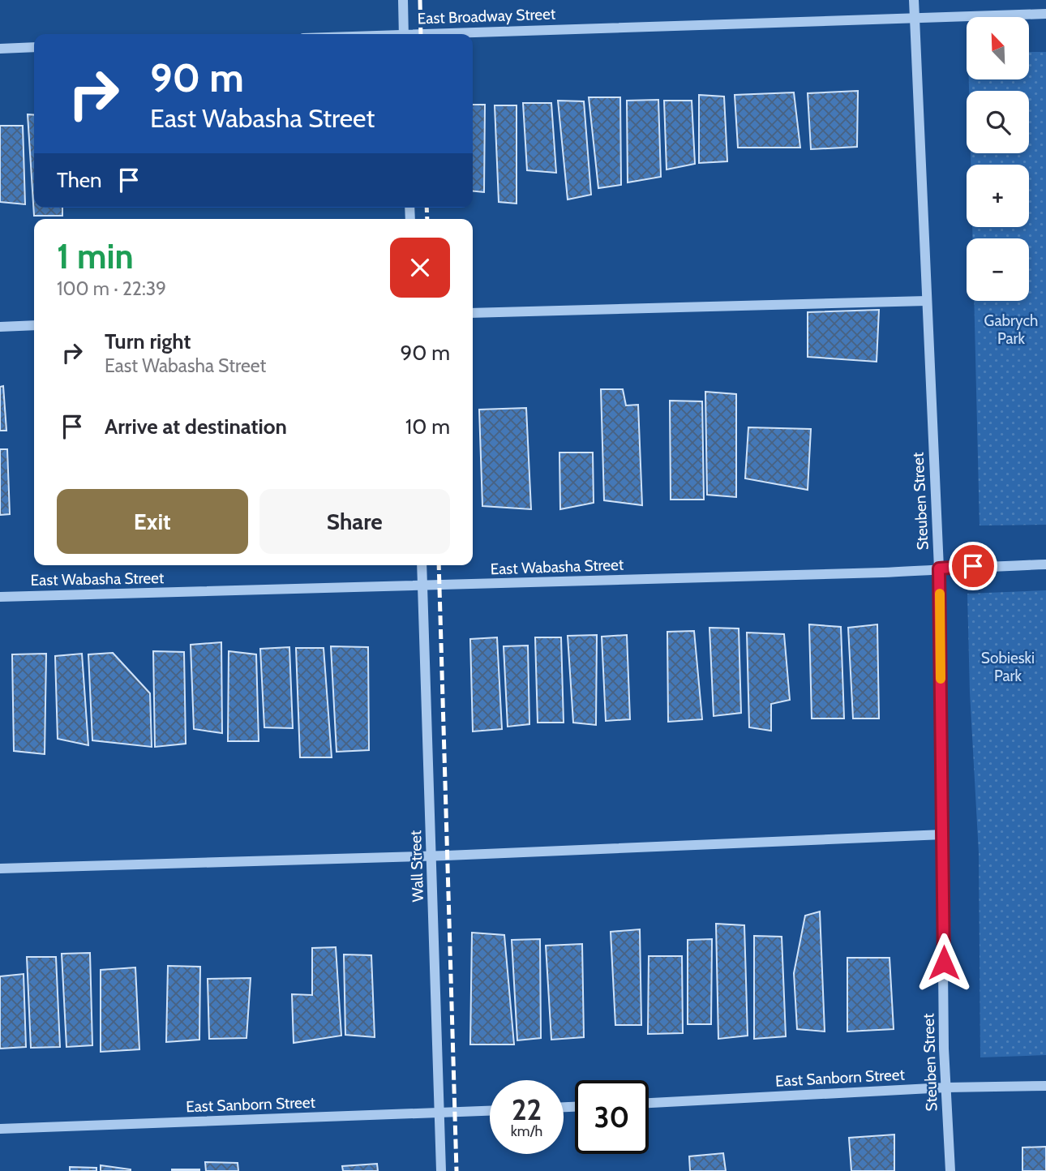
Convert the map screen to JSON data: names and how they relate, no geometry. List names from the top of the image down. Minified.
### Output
{"streets":{"street":["East Broadway Street","Steuben Street","East Wabasha Street","Wall Street","East Sanborn Street"]},"crossings":[["East Broadway Street","Steuben Street"],["Steuben Street","East Wabasha Street"],["Steuben Street","East Sanborn Street"],["East Wabasha Street","Wall Street"],["Wall Street","East Sanborn Street"]],"parks":["Gabrych Park","Sobieski Park"],"north":"top left","page":{"map_buttons":["+","−"],"turn":["90 m","East Wabasha Street"],"then":"Then","heading":["1 min","100 m · 22:39"],"list":[{"name":"Turn right","note":"East Wabasha Street","value":"90 m"},{"name":"Arrive at destination","value":"10 m"}],"buttons":["Exit","Share"],"speed":"22 km/h","limit":"30"}}
